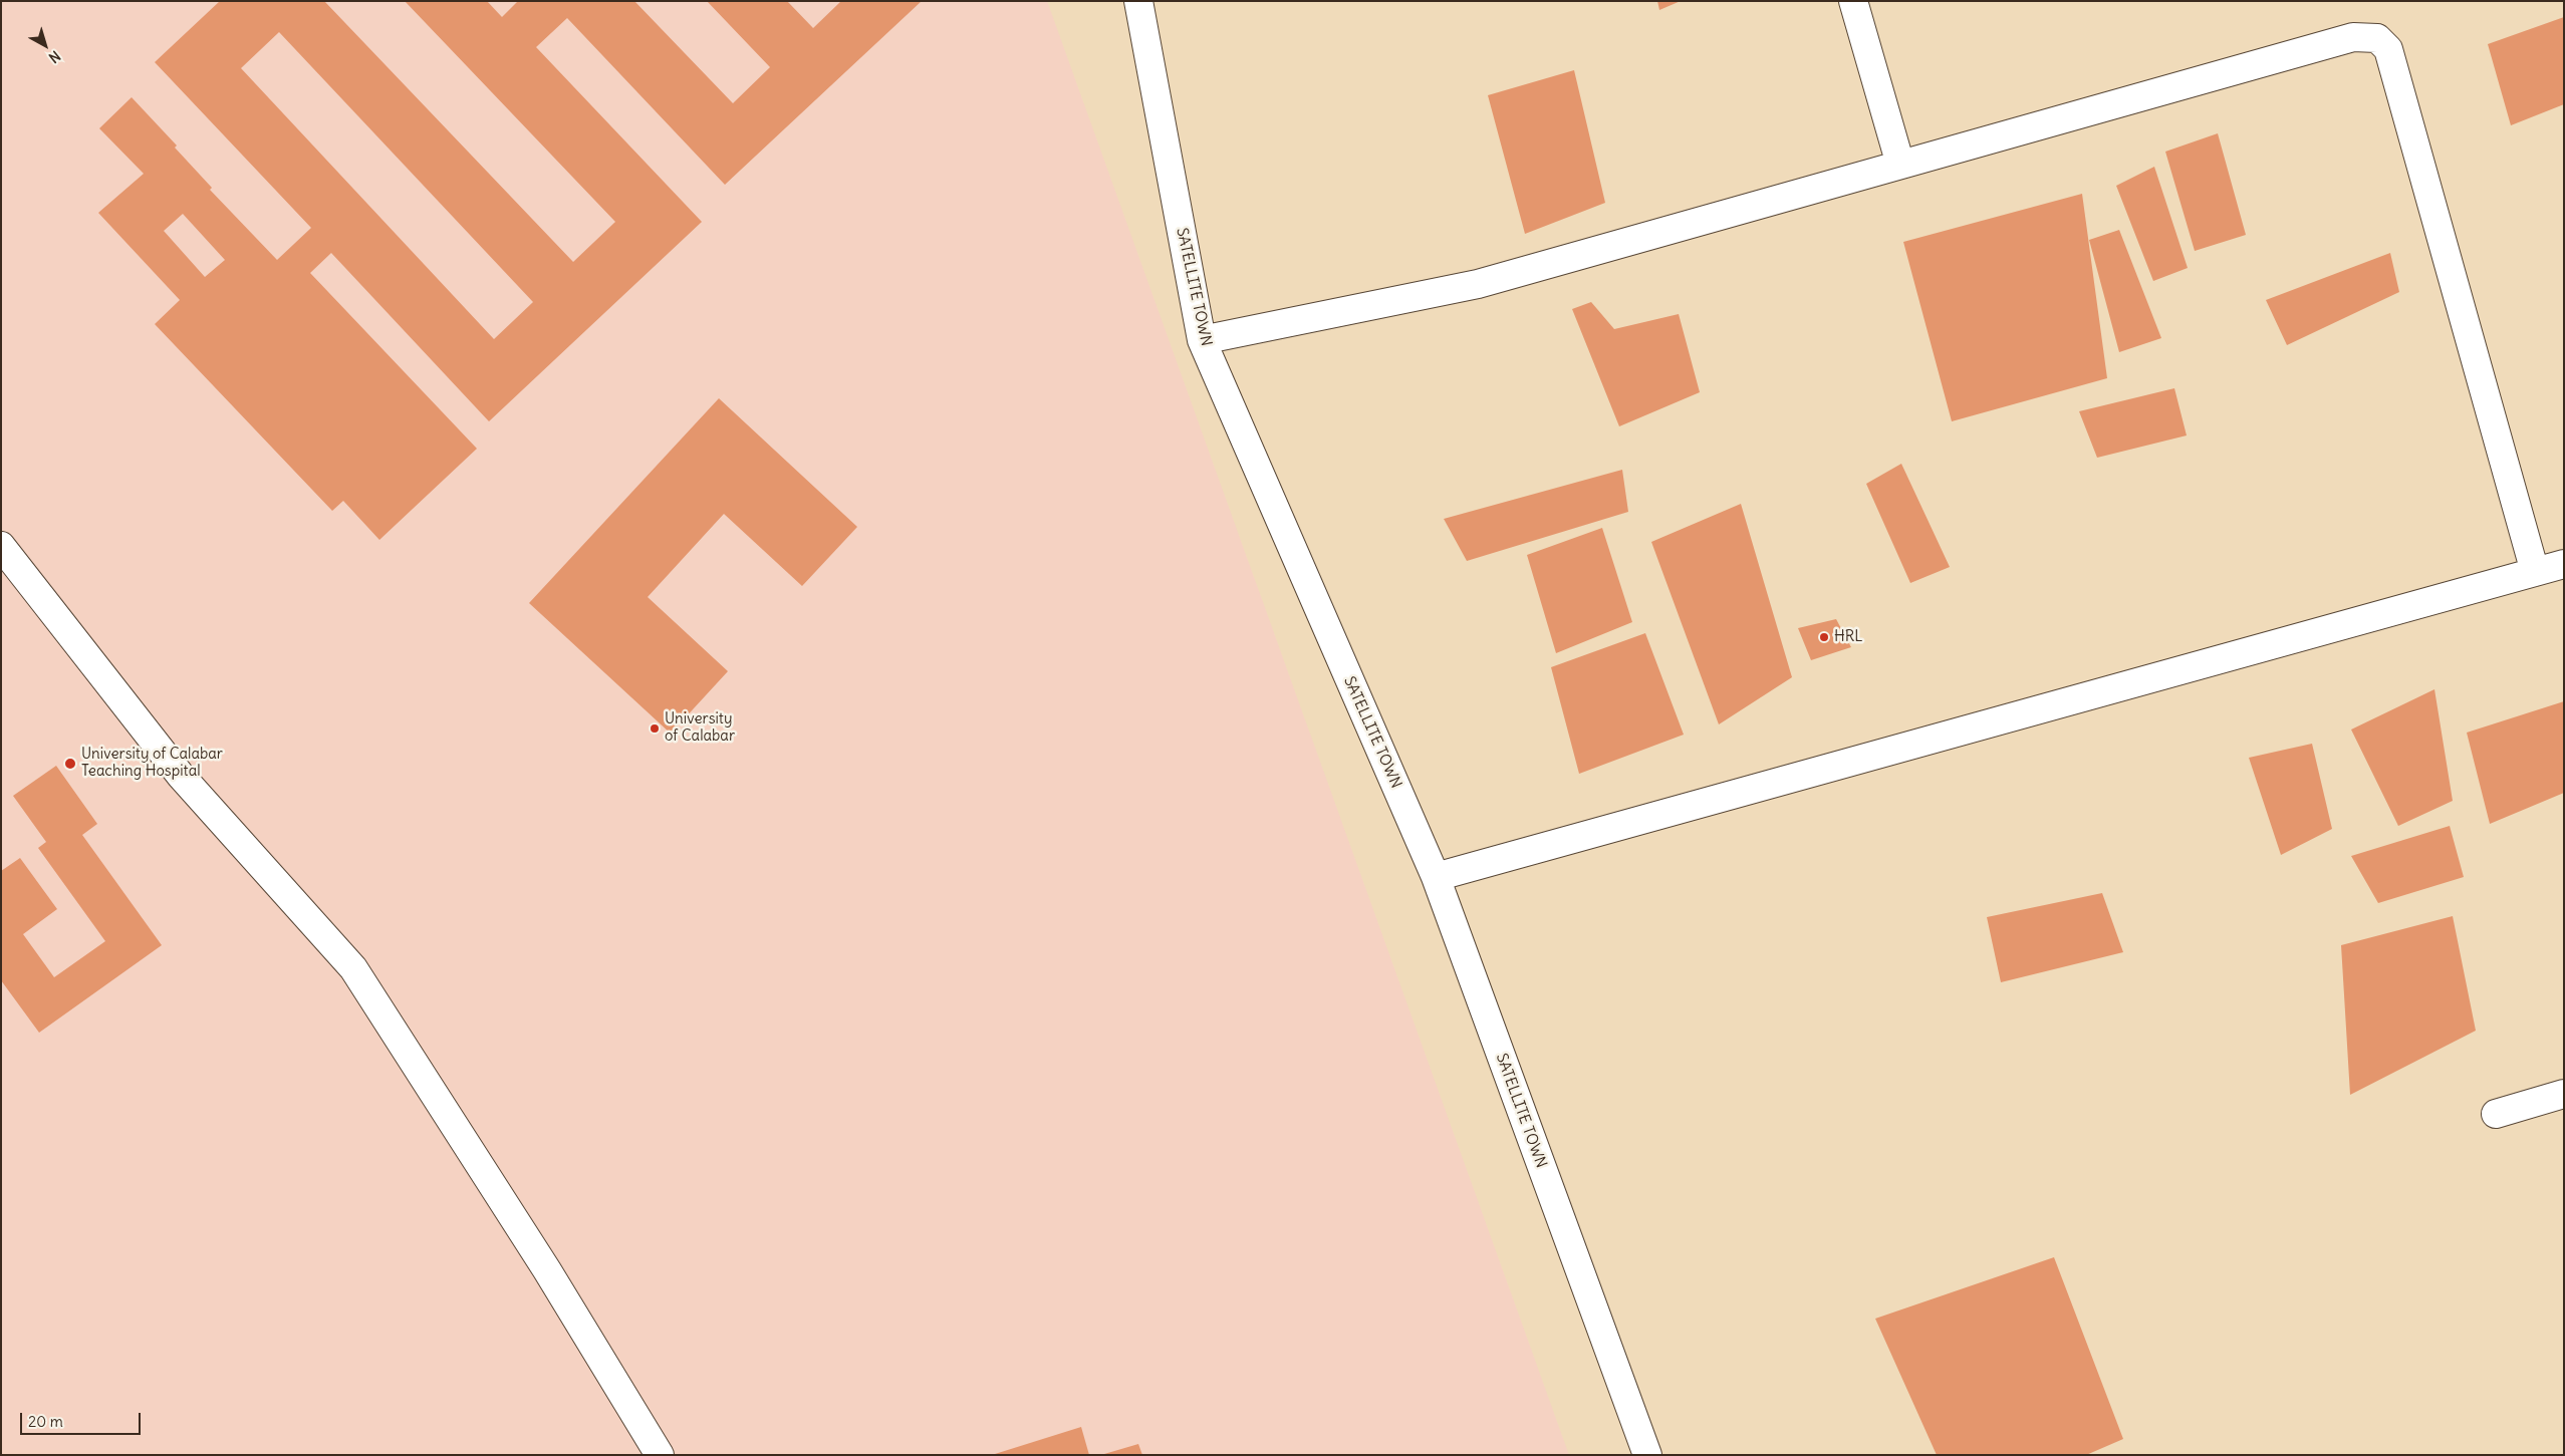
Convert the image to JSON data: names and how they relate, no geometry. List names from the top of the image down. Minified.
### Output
{"streets":{"street":["SATELLITE TOWN"]},"places":["HRL","University of Calabar","University of Calabar Teaching Hospital"],"scale_bar":"20 m","north":"bottom right"}
